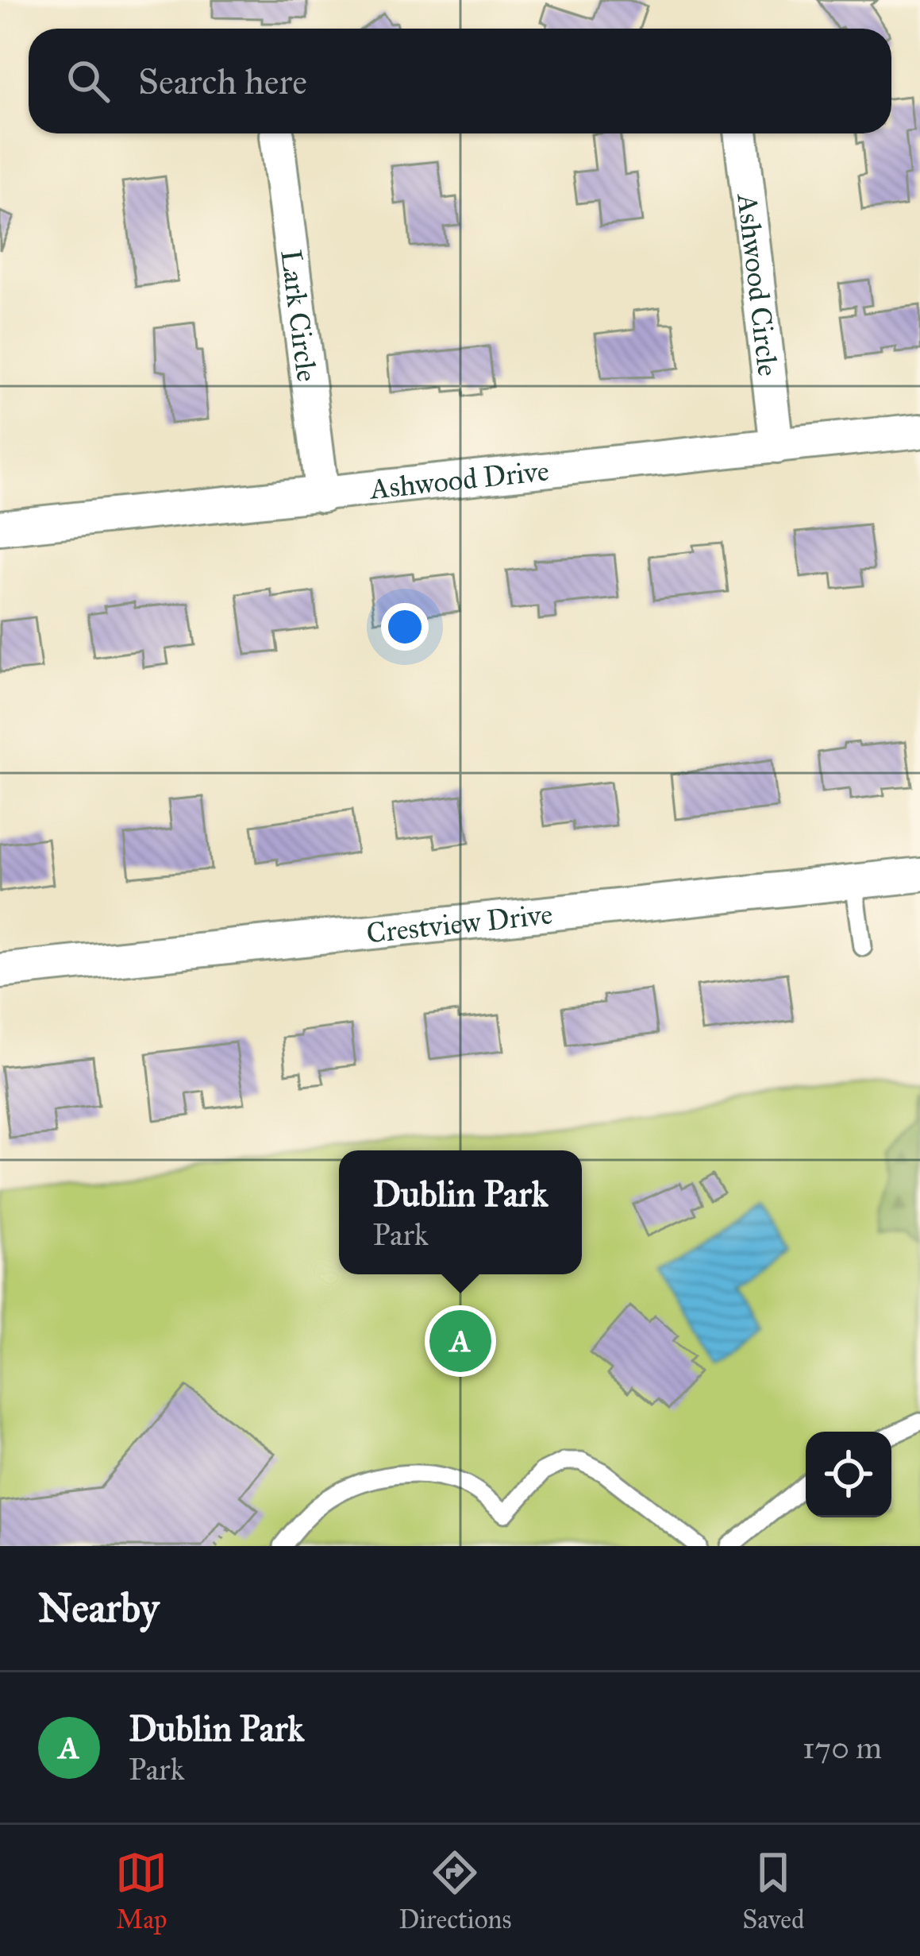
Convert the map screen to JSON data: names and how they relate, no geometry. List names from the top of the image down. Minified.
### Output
{"streets":{"street":["Ashwood Circle","Lark Circle","Ashwood Drive","Crestview Drive"]},"crossings":[["Ashwood Circle","Ashwood Drive"],["Lark Circle","Ashwood Drive"]],"page":{"search":"Search here","popup":["Dublin Park","Park"],"pins":"A","heading":"Nearby","list":[{"mark":"A","name":"Dublin Park","note":"Park","value":"170 m"}],"nav":["Map","Directions","Saved"]}}
